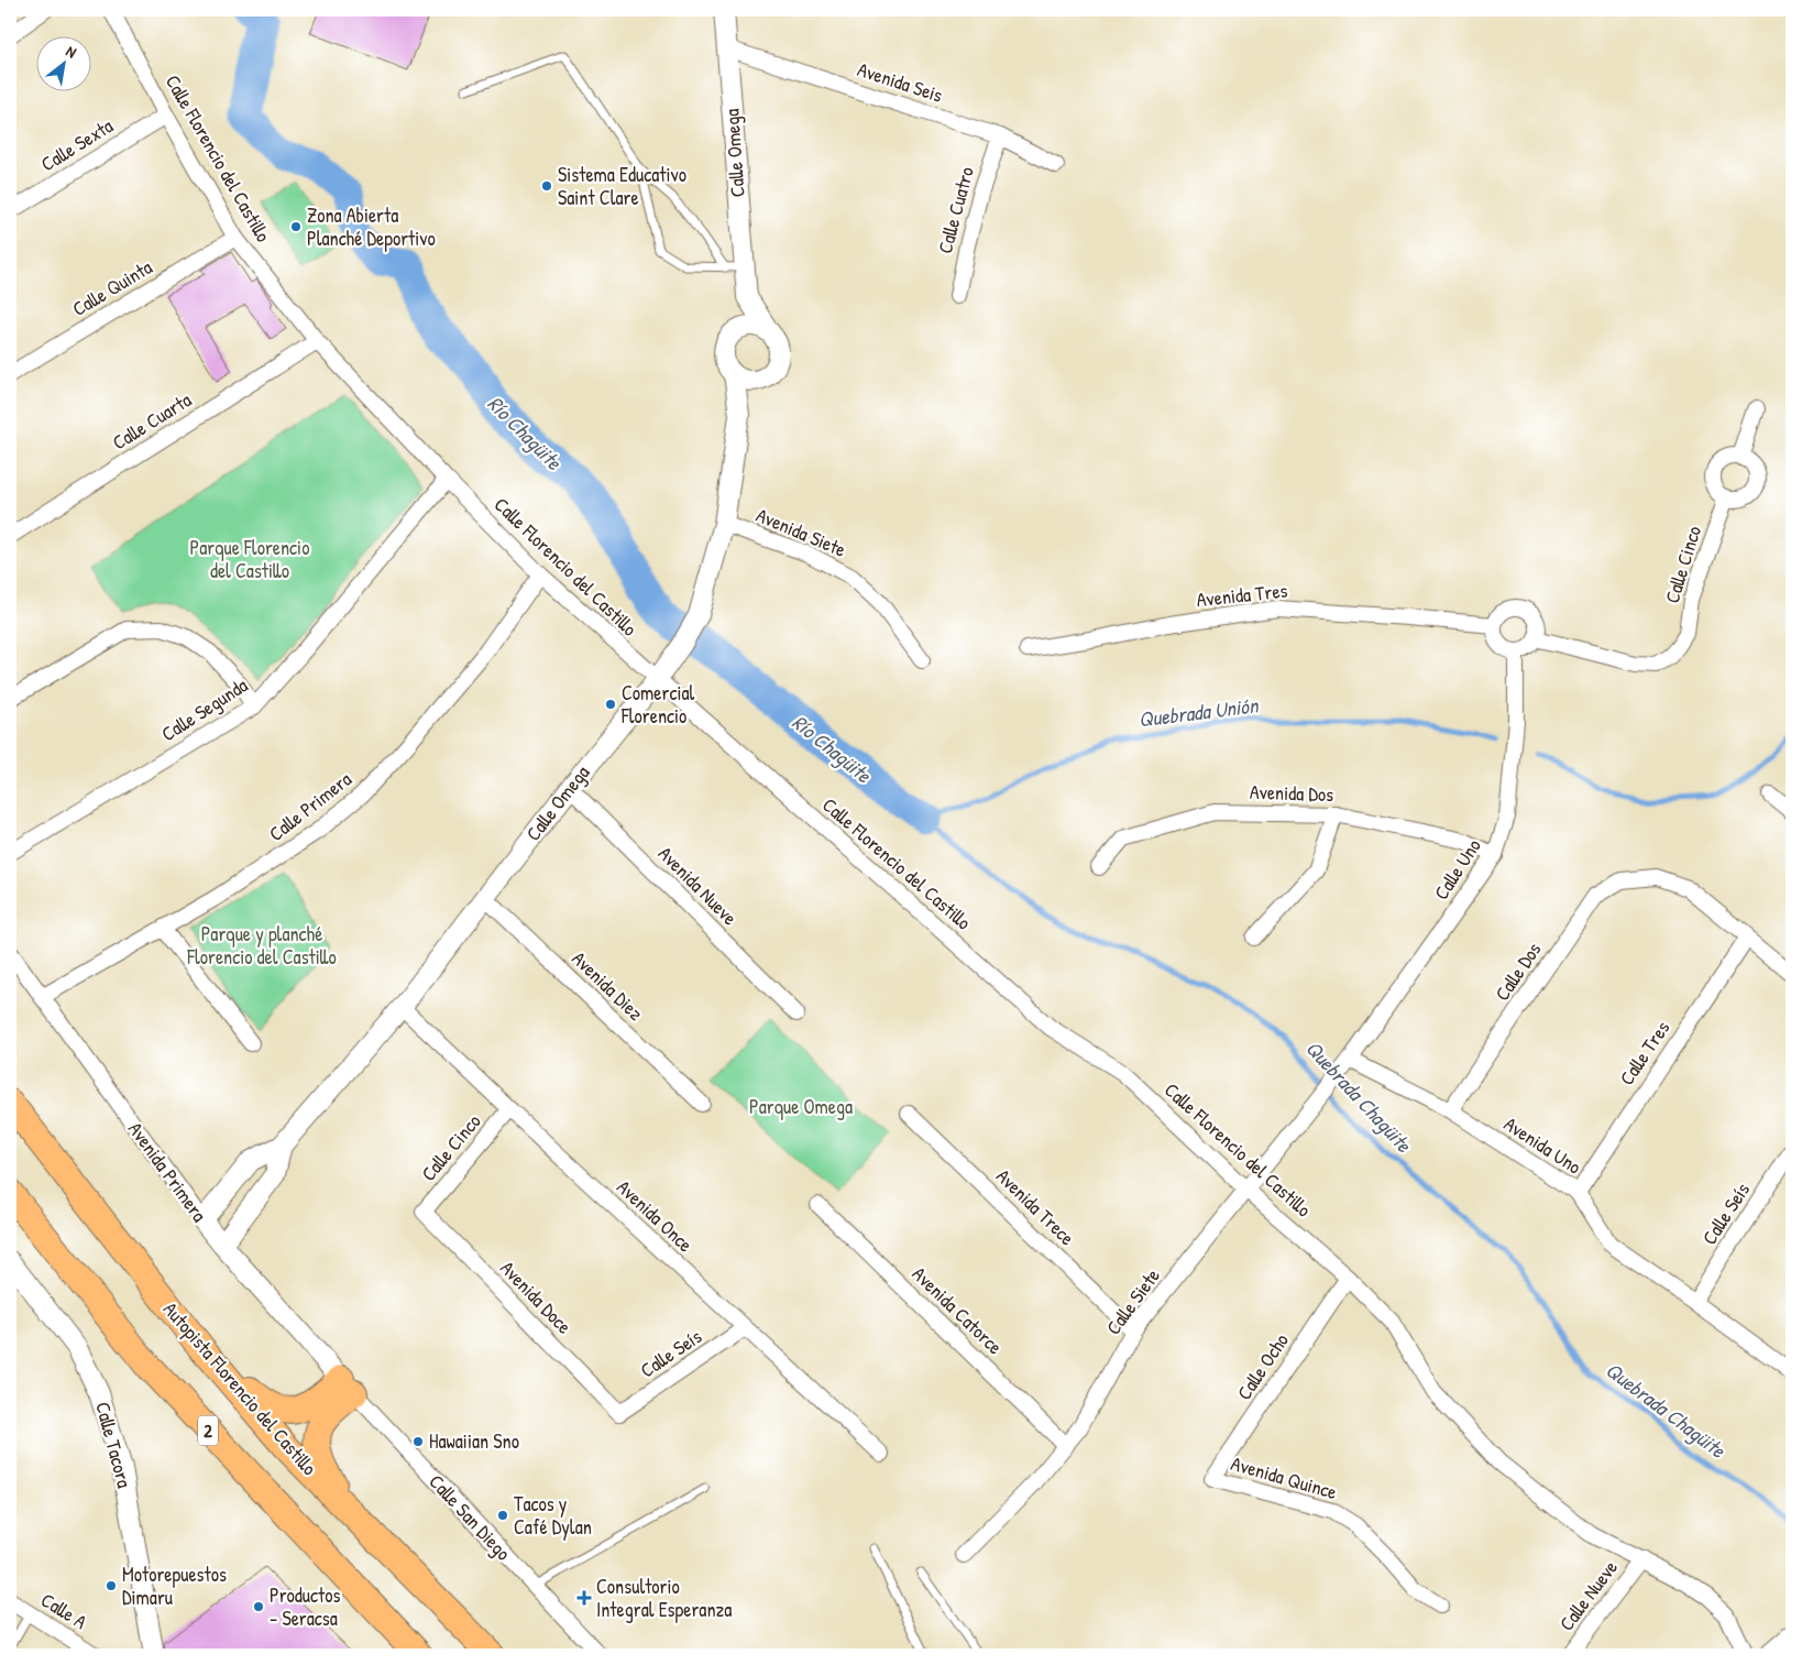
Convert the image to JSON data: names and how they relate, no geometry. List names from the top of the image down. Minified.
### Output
{"streets":{"highway":["Autopista Florencio del Castillo","2"],"street":["Avenida Seis","Calle Sexta","Calle Omega","Calle Florencio del Castillo","Calle Cuatro","Calle Quinta","Calle Cuarta","Avenida Siete","Calle Cinco","Avenida Tres","Calle Segunda","Avenida Dos","Calle Primera","Calle Uno","Avenida Nueve","Calle Dos","Avenida Diez","Calle Tres","Avenida Uno","Avenida Primera","Avenida Trece","Calle Seís","Avenida Once","Avenida Doce","Calle Siete","Avenida Catorce","Calle Ocho","Calle Tacora","Avenida Quince","Calle San Diego","Calle Nueve","Calle A"]},"crossings":[["Avenida Seis","Calle Omega"],["Avenida Seis","Calle Cuatro"],["Calle Sexta","Calle Florencio del Castillo"],["Calle Omega","Calle Florencio del Castillo"],["Calle Omega","Avenida Siete"],["Calle Omega","Avenida Nueve"],["Calle Omega","Avenida Diez"],["Calle Omega","Avenida Primera"],["Calle Omega","Avenida Once"],["Calle Florencio del Castillo","Calle Quinta"],["Calle Florencio del Castillo","Calle Cuarta"],["Calle Florencio del Castillo","Calle Segunda"],["Calle Florencio del Castillo","Calle Primera"],["Calle Florencio del Castillo","Calle Siete"],["Calle Florencio del Castillo","Calle Ocho"],["Calle Florencio del Castillo","Calle Nueve"],["Calle Cinco","Avenida Tres"],["Calle Cinco","Calle Uno"],["Calle Cinco","Avenida Once"],["Calle Cinco","Avenida Doce"],["Avenida Tres","Calle Uno"],["Avenida Dos","Calle Uno"],["Calle Primera","Avenida Primera"],["Calle Uno","Avenida Uno"],["Calle Uno","Calle Siete"],["Calle Dos","Calle Tres"],["Calle Dos","Avenida Uno"],["Calle Tres","Avenida Uno"],["Avenida Uno","Calle Seís"],["Avenida Primera","Calle San Diego"],["Avenida Trece","Calle Siete"],["Calle Seís","Avenida Once"],["Calle Seís","Avenida Doce"],["Calle Siete","Avenida Catorce"],["Calle Ocho","Avenida Quince"]],"water":["Río Chagüite","Quebrada Unión","Quebrada Chagüite"],"parks":["Parque Florencio del Castillo","Parque y planché Florencio del Castillo","Parque Omega"],"places":{"other":["Sistema Educativo Saint Clare","Zona Abierta Planché Deportivo","Comercial Florencio","Hawaiian Sno","Tacos y Café Dylan","Motorepuestos Dimaru","Productos - Seracsa"],"health":["Consultorio Integral Esperanza"]},"north":"top right"}
